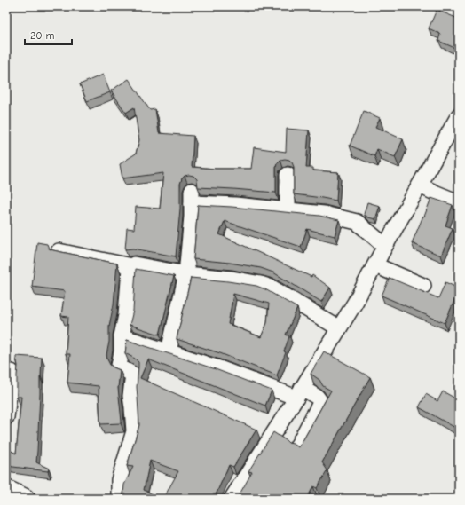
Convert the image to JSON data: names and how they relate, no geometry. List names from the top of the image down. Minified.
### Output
{"scale_bar":"20 m"}
